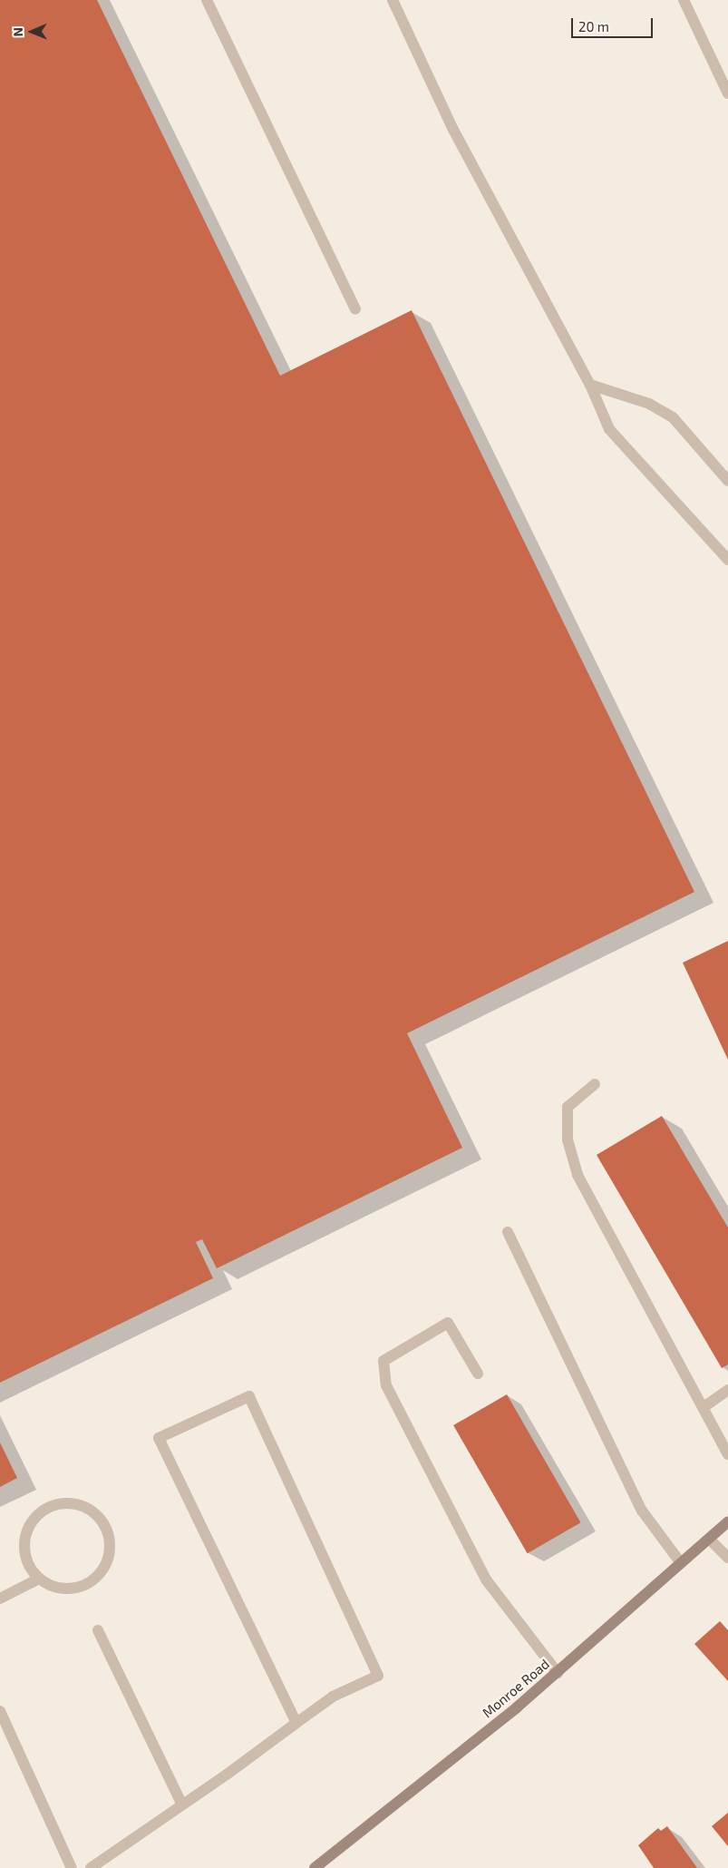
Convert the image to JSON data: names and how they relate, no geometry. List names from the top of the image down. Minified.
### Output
{"streets":{"main road":["Monroe Road"]},"scale_bar":"20 m","north":"left"}
